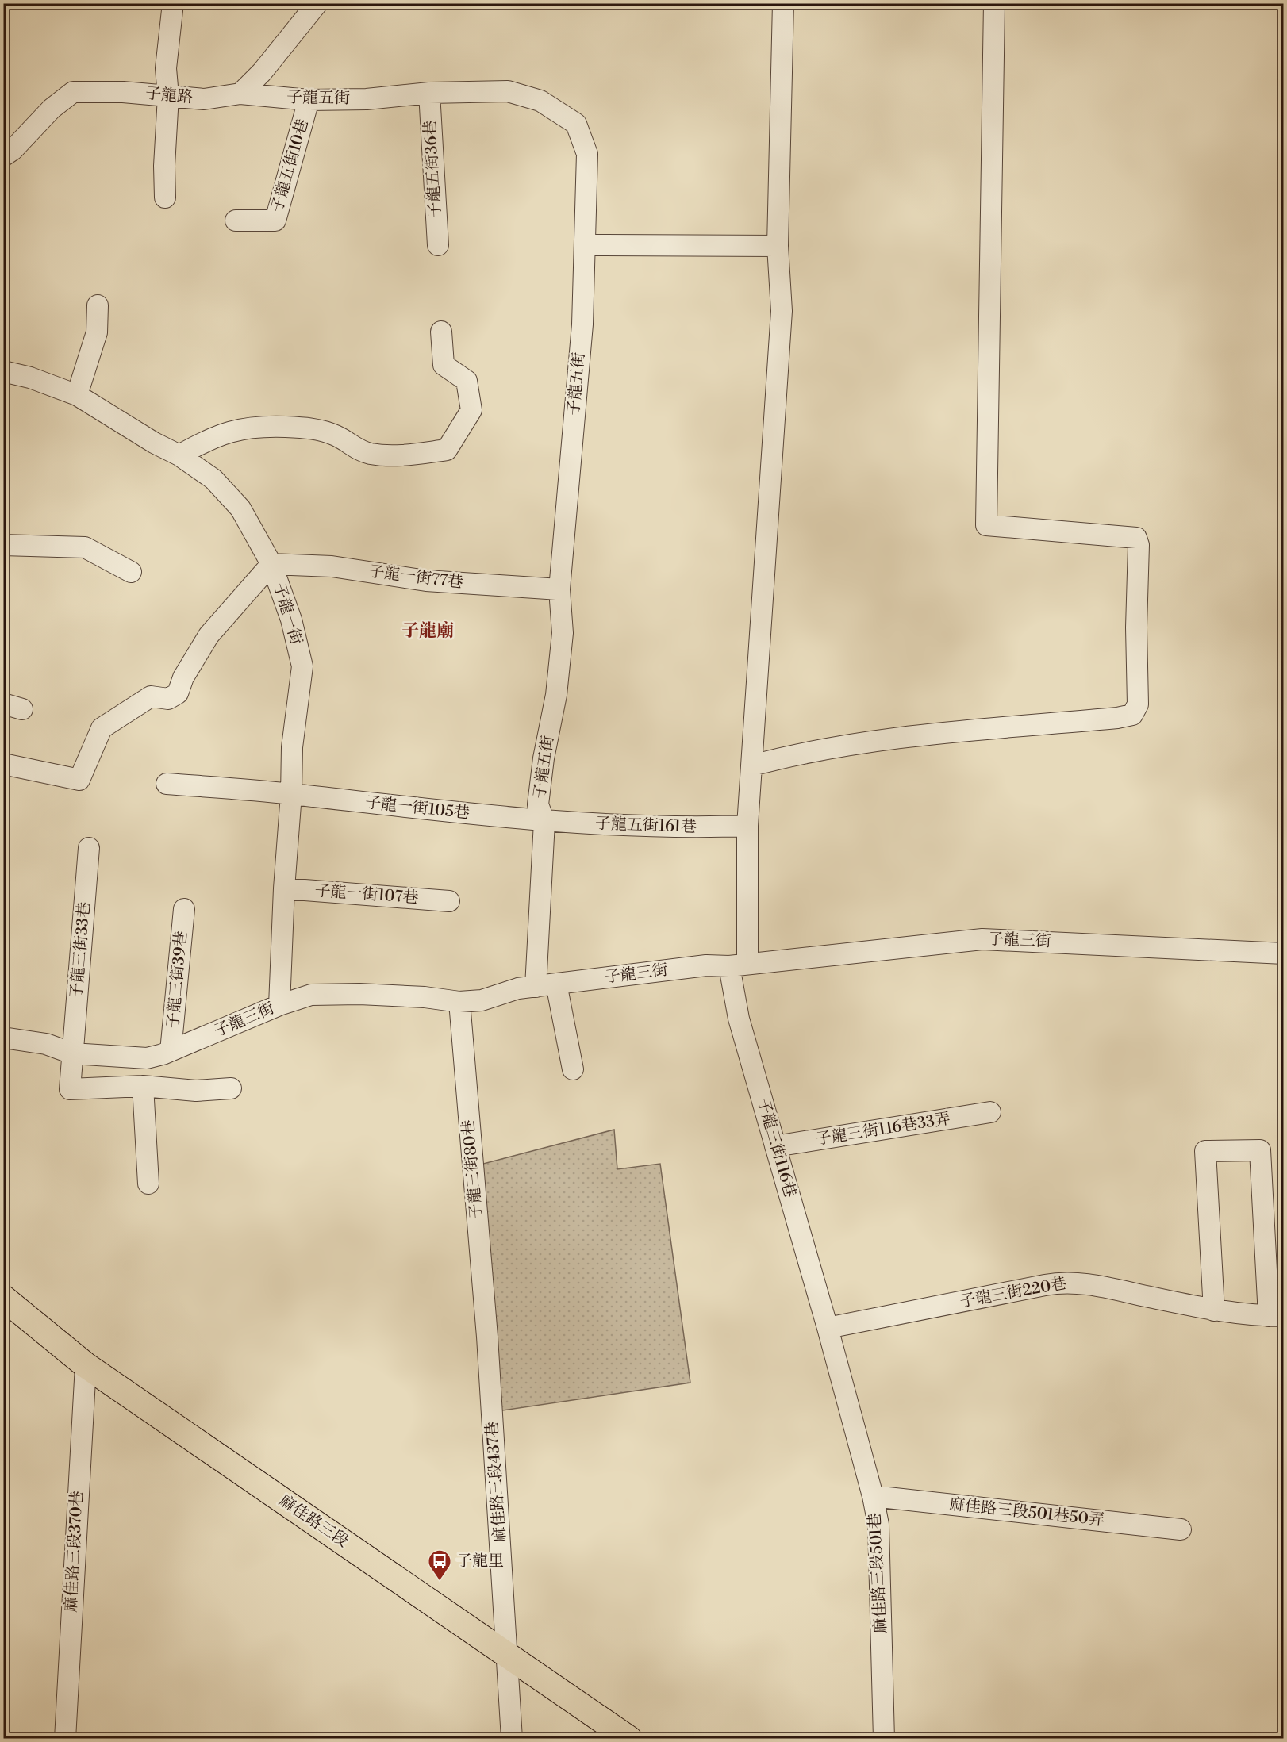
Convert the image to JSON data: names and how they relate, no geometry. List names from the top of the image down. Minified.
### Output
{"streets":{"main road":["麻佳路三段"],"street":["子龍路","子龍五街","子龍五街10巷","子龍五街36巷","子龍一街77巷","子龍一街","子龍一街105巷","子龍五街161巷","子龍一街107巷","子龍三街","子龍三街33巷","子龍三街39巷","子龍三街116巷33弄","子龍三街116巷","子龍三街80巷","子龍三街220巷","麻佳路三段437巷","麻佳路三段501巷50弄","麻佳路三段370巷","麻佳路三段501巷"]},"crossings":[["子龍路","子龍五街"],["子龍五街","子龍五街10巷"],["子龍五街","子龍五街36巷"],["子龍五街","子龍一街77巷"],["子龍五街","子龍一街105巷"],["子龍五街","子龍五街161巷"],["子龍五街","子龍三街"],["子龍一街77巷","子龍一街"],["子龍一街","子龍一街105巷"],["子龍一街","子龍一街107巷"],["子龍一街","子龍三街"],["子龍一街105巷","子龍五街161巷"],["子龍五街161巷","子龍三街116巷"],["子龍三街","子龍三街33巷"],["子龍三街","子龍三街39巷"],["子龍三街","子龍三街116巷"],["子龍三街","子龍三街80巷"],["子龍三街116巷33弄","子龍三街116巷"],["子龍三街116巷","子龍三街220巷"],["子龍三街116巷","麻佳路三段501巷"],["子龍三街80巷","麻佳路三段437巷"],["子龍三街220巷","麻佳路三段501巷"],["麻佳路三段437巷","麻佳路三段"],["麻佳路三段501巷50弄","麻佳路三段501巷"],["麻佳路三段","麻佳路三段370巷"]],"districts":["子龍廟"],"places":{"bus stop":["子龍里"]}}
